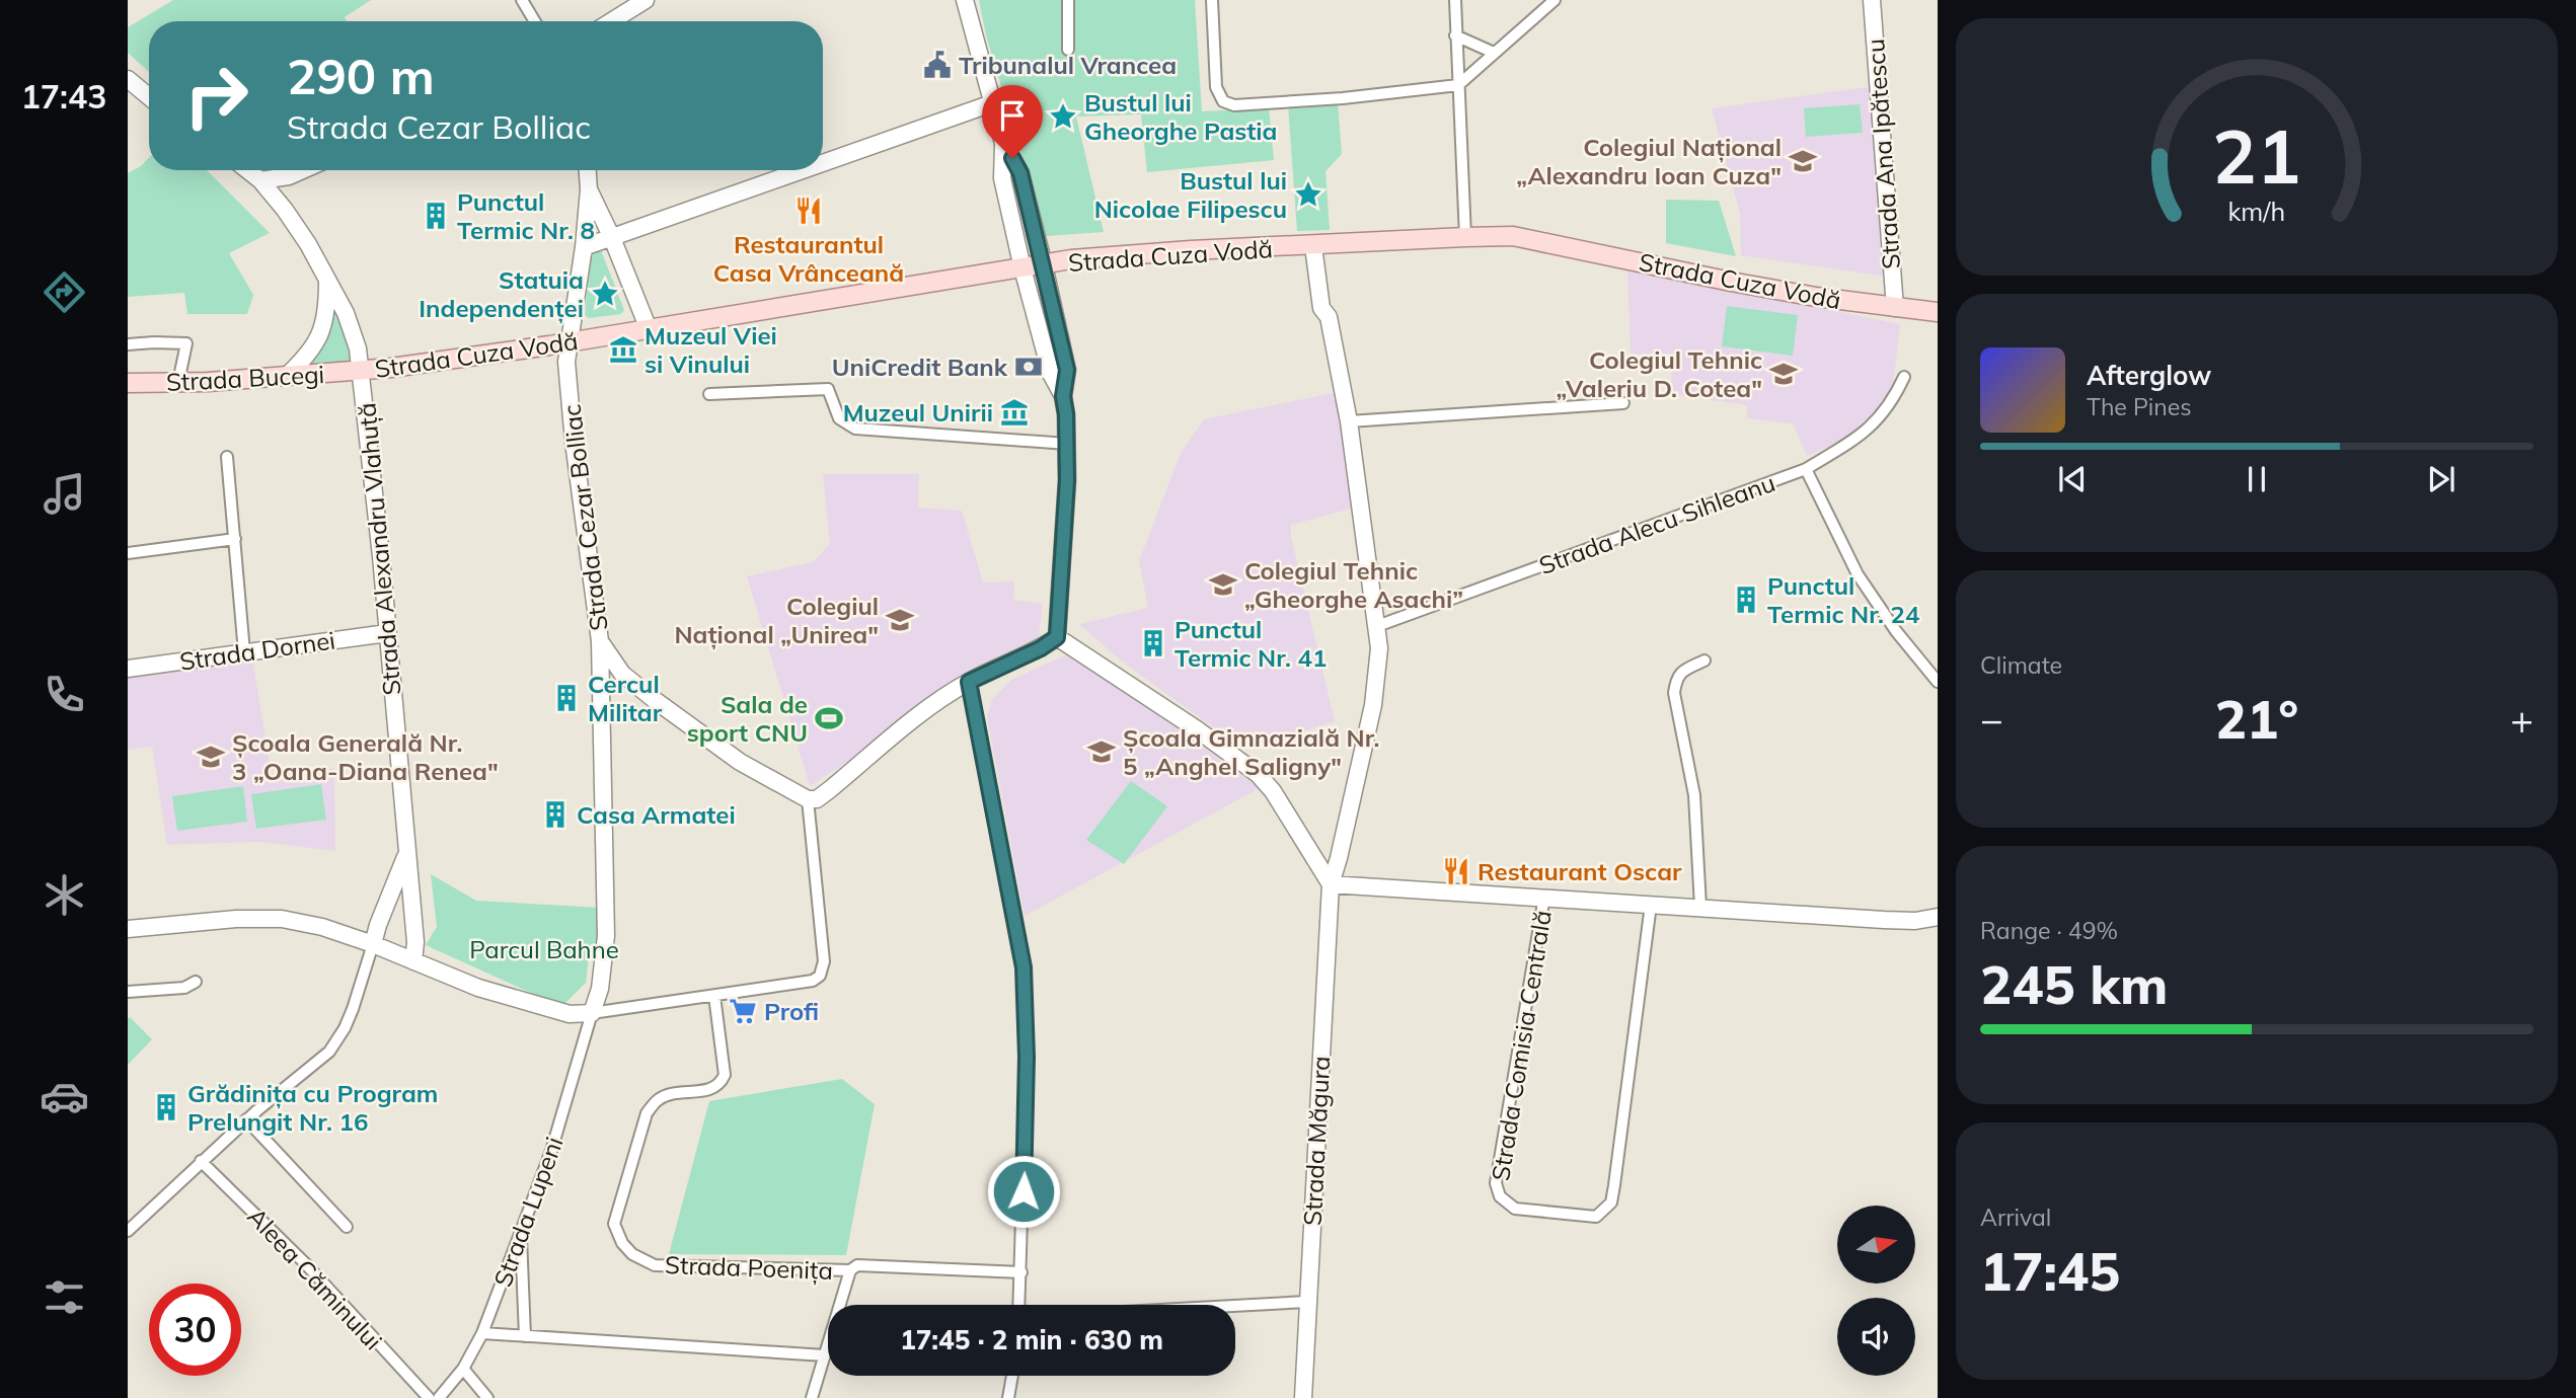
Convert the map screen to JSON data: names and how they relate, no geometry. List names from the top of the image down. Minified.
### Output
{"streets":{"main road":["Strada Cuza Vodă","Strada Bucegi"],"street":["Strada Ana Ipătescu","Strada Cezar Bolliac","Strada Alecu Sihleanu","Strada Alexandru Vlahuță","Strada Dornei","Strada Comisia Centrală","Strada Măgura","Strada Lupeni","Strada Poenița","Aleea Căminului"]},"crossings":[["Strada Ana Ipătescu","Strada Cuza Vodă"],["Strada Cuza Vodă","Strada Bucegi"],["Strada Cuza Vodă","Strada Cezar Bolliac"],["Strada Cuza Vodă","Strada Alexandru Vlahuță"],["Strada Cuza Vodă","Strada Măgura"],["Strada Bucegi","Strada Alexandru Vlahuță"],["Strada Cezar Bolliac","Strada Lupeni"],["Strada Alecu Sihleanu","Strada Măgura"],["Strada Alexandru Vlahuță","Strada Dornei"],["Strada Comisia Centrală","Strada Măgura"]],"parks":["Parcul Bahne"],"places":{"public building":["Tribunalul Vrancea"],"place":["Bustul lui Gheorghe Pastia","Bustul lui Nicolae Filipescu","Statuia Independenței"],"school or university":["Colegiul Național „Alexandru Ioan Cuza\"","Colegiul Tehnic „Valeriu D. Cotea\"","Colegiul Tehnic „Gheorghe Asachi”","Colegiul Național „Unirea\"","Școala Gimnazială Nr. 5 „Anghel Saligny\"","Școala Generală Nr. 3 „Oana-Diana Renea\""],"restaurant":["Restaurantul Casa Vrânceană","Restaurant Oscar"],"building":["Punctul Termic Nr. 8","Punctul Termic Nr. 24","Punctul Termic Nr. 41","Cercul Militar","Casa Armatei","Grădinița cu Program Prelungit Nr. 16"],"museum":["Muzeul Viei si Vinului","Muzeul Unirii"],"bank":["UniCredit Bank"],"sports":["Sala de sport CNU"],"supermarket":["Profi"]},"north":"right","page":{"tabs":"17:43","turn":["290 m","Strada Cezar Bolliac"],"song":["Afterglow","The Pines"],"tile":["Climate",["Range · 49%","245 km"],["Arrival","17:45"]],"heat":["−","21°","+"],"limit":"30","trip":"17:45 · 2 min · 630 m","gauge":["21","km/h"]}}
